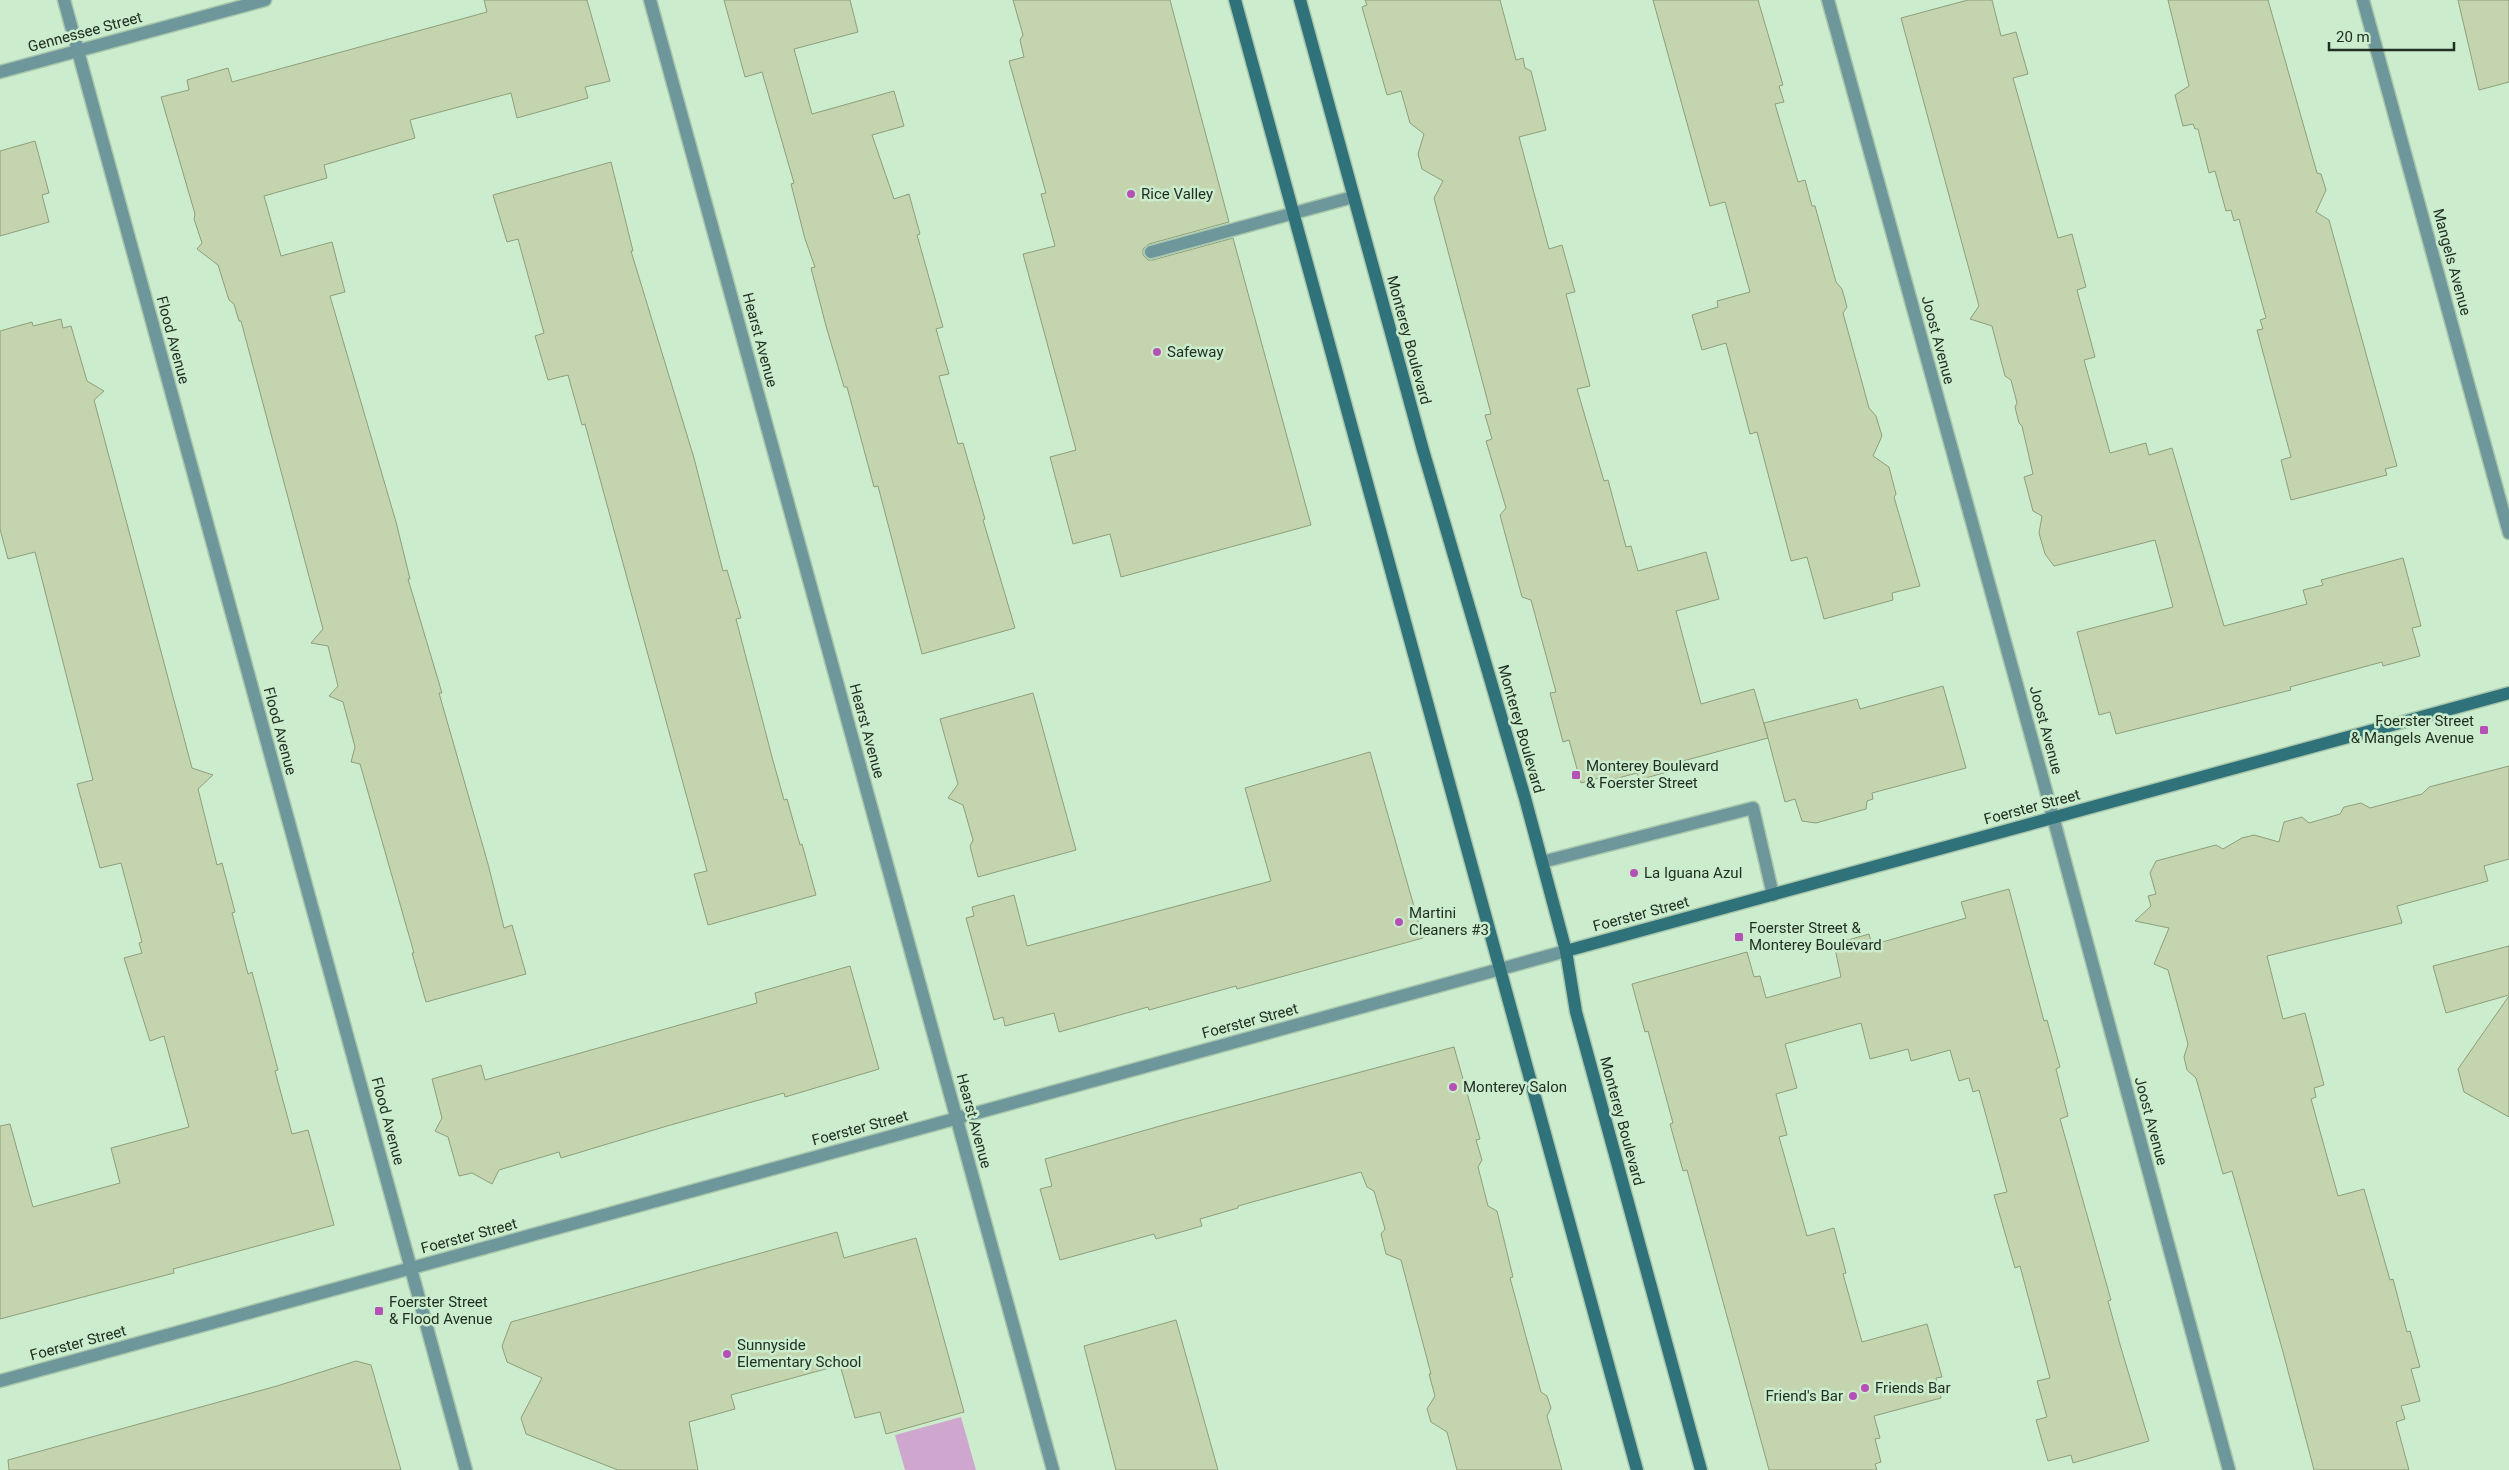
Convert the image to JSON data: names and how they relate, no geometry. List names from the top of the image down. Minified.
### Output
{"streets":{"main road":["Monterey Boulevard","Foerster Street"],"street":["Gennessee Street","Mangels Avenue","Flood Avenue","Hearst Avenue","Joost Avenue"]},"crossings":[["Gennessee Street","Flood Avenue"],["Flood Avenue","Foerster Street"],["Hearst Avenue","Foerster Street"],["Monterey Boulevard","Foerster Street"],["Joost Avenue","Foerster Street"]],"places":{"other":["Rice Valley","Safeway","La Iguana Azul","Martini Cleaners #3","Monterey Salon","Sunnyside Elementary School","Friends Bar","Friend's Bar"],"transit":["Foerster Street & Mangels Avenue","Monterey Boulevard & Foerster Street","Foerster Street & Monterey Boulevard","Foerster Street & Flood Avenue"]},"scale_bar":"20 m"}
